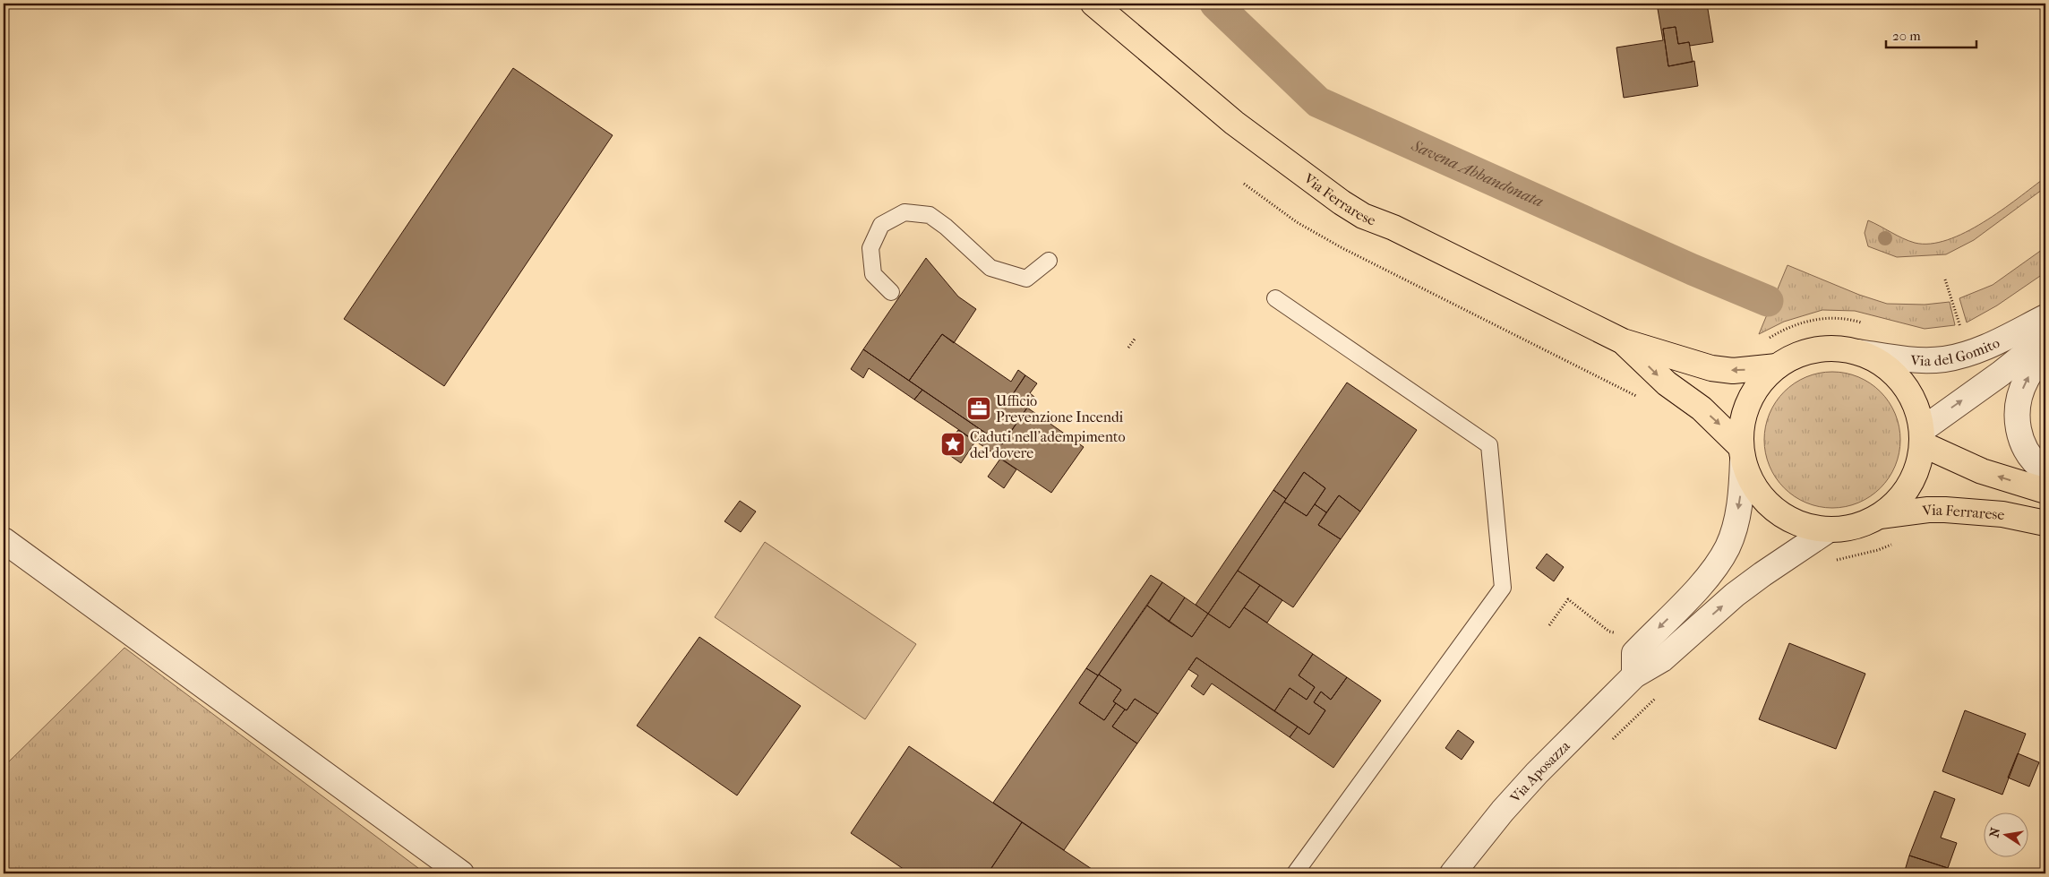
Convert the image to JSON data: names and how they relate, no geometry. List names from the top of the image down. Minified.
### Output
{"streets":{"main road":["Via Ferrarese"],"street":["Via del Gomito","Via Aposazza"]},"one_way":["Via del Gomito","Via Aposazza"],"water":["Savena Abbandonata"],"places":{"office":["Ufficio Prevenzione Incendi"],"place":["Caduti nell'adempimento del dovere"]},"scale_bar":"20 m","north":"left"}
